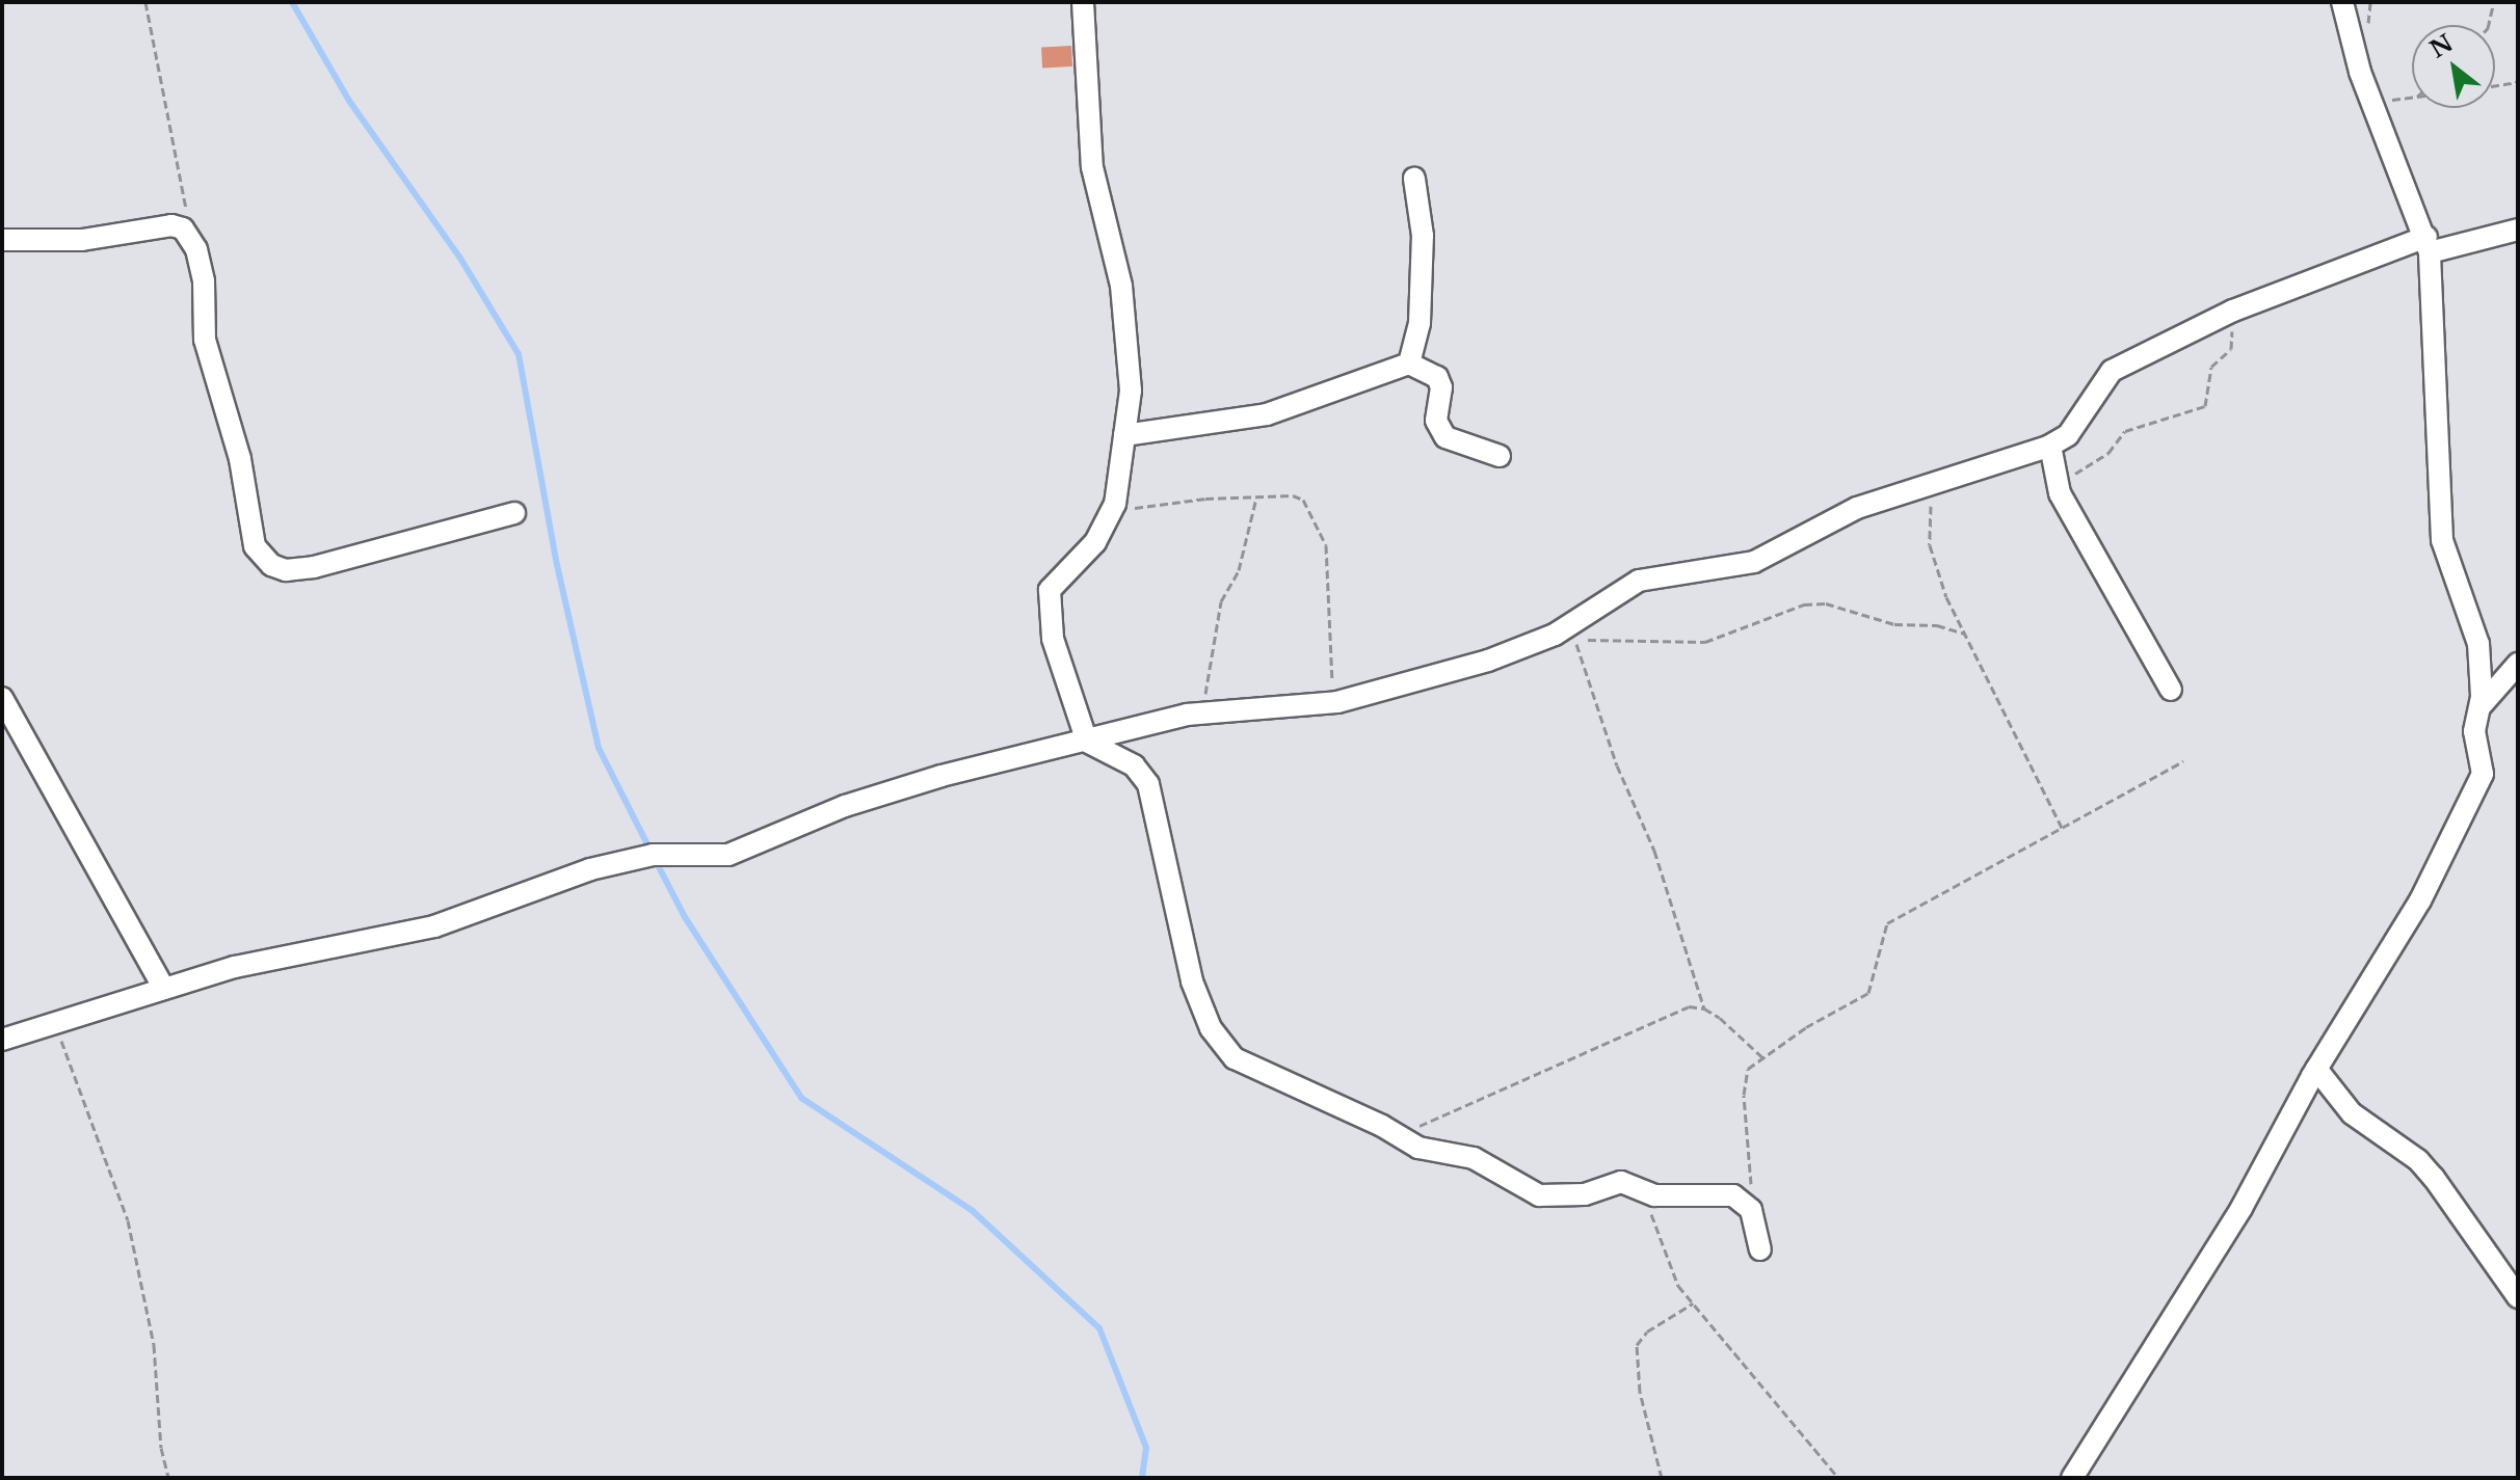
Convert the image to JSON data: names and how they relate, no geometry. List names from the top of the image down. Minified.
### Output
{"north":"top left"}
